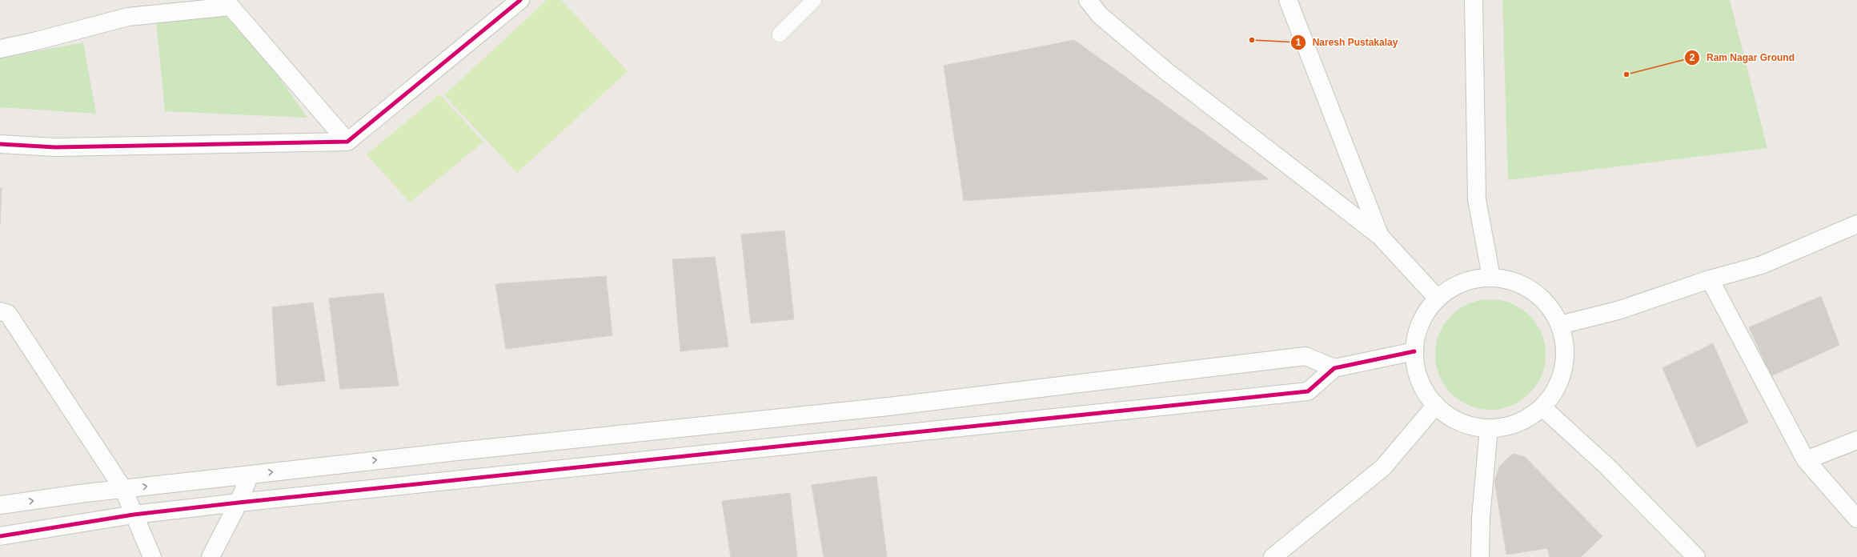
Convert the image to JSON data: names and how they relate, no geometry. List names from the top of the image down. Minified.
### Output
{"places":["Naresh Pustakalay","Ram Nagar Ground"]}
